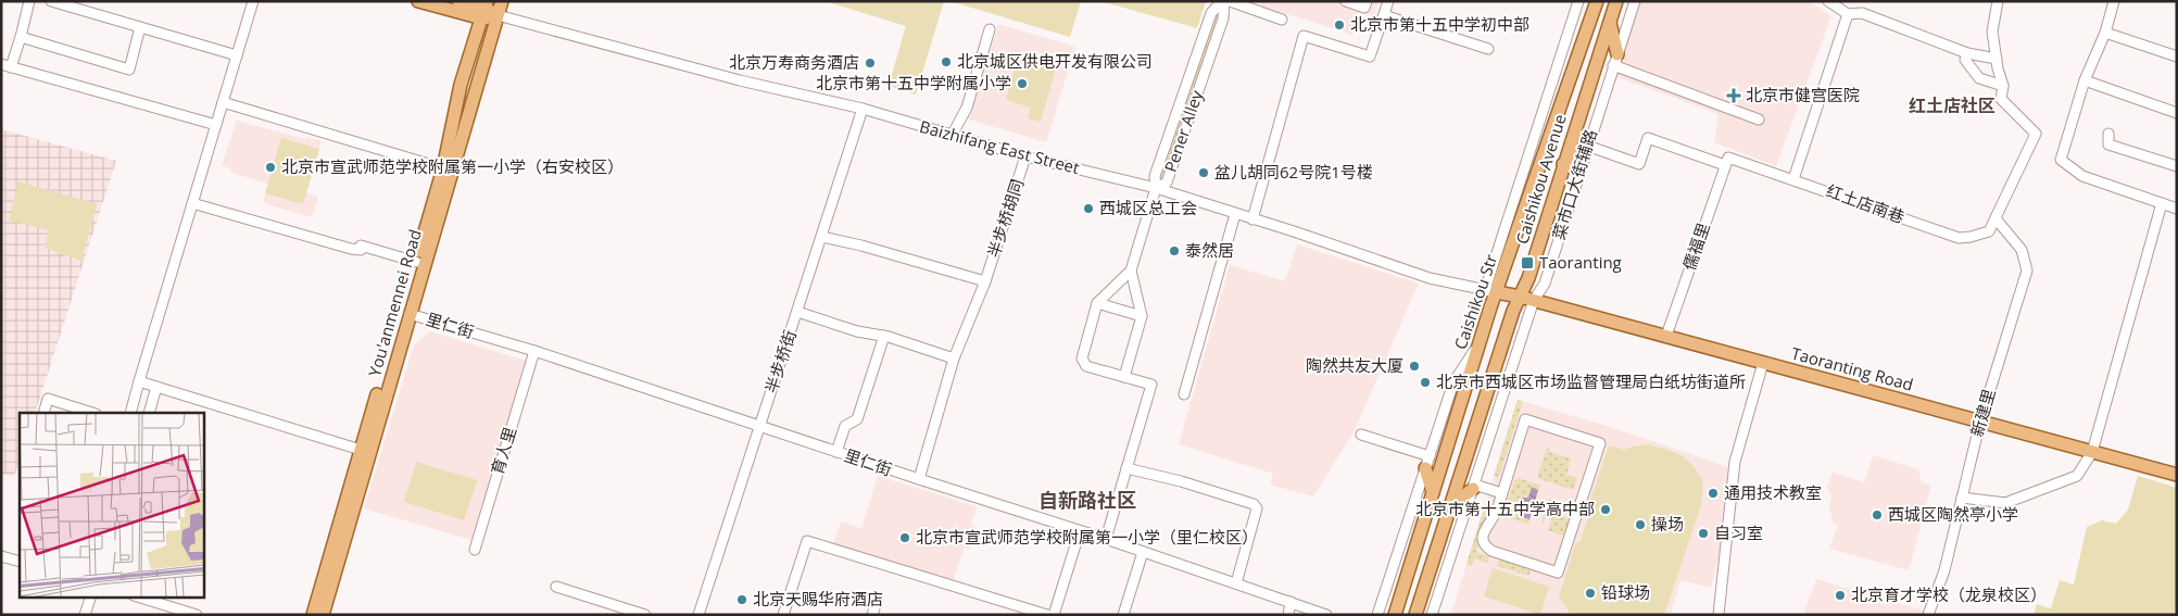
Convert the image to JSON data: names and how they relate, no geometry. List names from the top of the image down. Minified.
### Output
{"streets":{"main road":["Caishikou Avenue","Caishikou Str","You'anmennei Road","Taoranting Road"],"street":["Pener Alley","Baizhifang East Street","菜市口大街辅路","红土店南巷","半步桥胡同","儒福里","里仁街","半步桥街","新建里","育人里"]},"crossings":[["Pener Alley","Baizhifang East Street"],["Baizhifang East Street","半步桥胡同"],["Baizhifang East Street","Caishikou Str"],["Baizhifang East Street","You'anmennei Road"],["Baizhifang East Street","半步桥街"],["Baizhifang East Street","Taoranting Road"],["Caishikou Avenue","Taoranting Road"],["菜市口大街辅路","红土店南巷"],["菜市口大街辅路","Taoranting Road"],["红土店南巷","儒福里"],["红土店南巷","新建里"],["半步桥胡同","里仁街"],["儒福里","Taoranting Road"],["Caishikou Str","Taoranting Road"],["You'anmennei Road","里仁街"],["里仁街","半步桥街"],["里仁街","育人里"],["Taoranting Road","新建里"]],"districts":["红土店社区","自新路社区"],"places":{"other":["北京市第十五中学初中部","北京城区供电开发有限公司","北京万寿商务酒店","北京市第十五中学附属小学","北京市宣武师范学校附属第一小学（右安校区）","盆儿胡同62号院1号楼","西城区总工会","泰然居","陶然共友大厦","北京市西城区市场监督管理局白纸坊街道所","通用技术教室","北京市第十五中学高中部","西城区陶然亭小学","操场","自习室","北京市宣武师范学校附属第一小学（里仁校区）","铅球场","北京育才学校（龙泉校区）","北京天赐华府酒店"],"health":["北京市健宫医院"],"transit":["Taoranting"]}}
